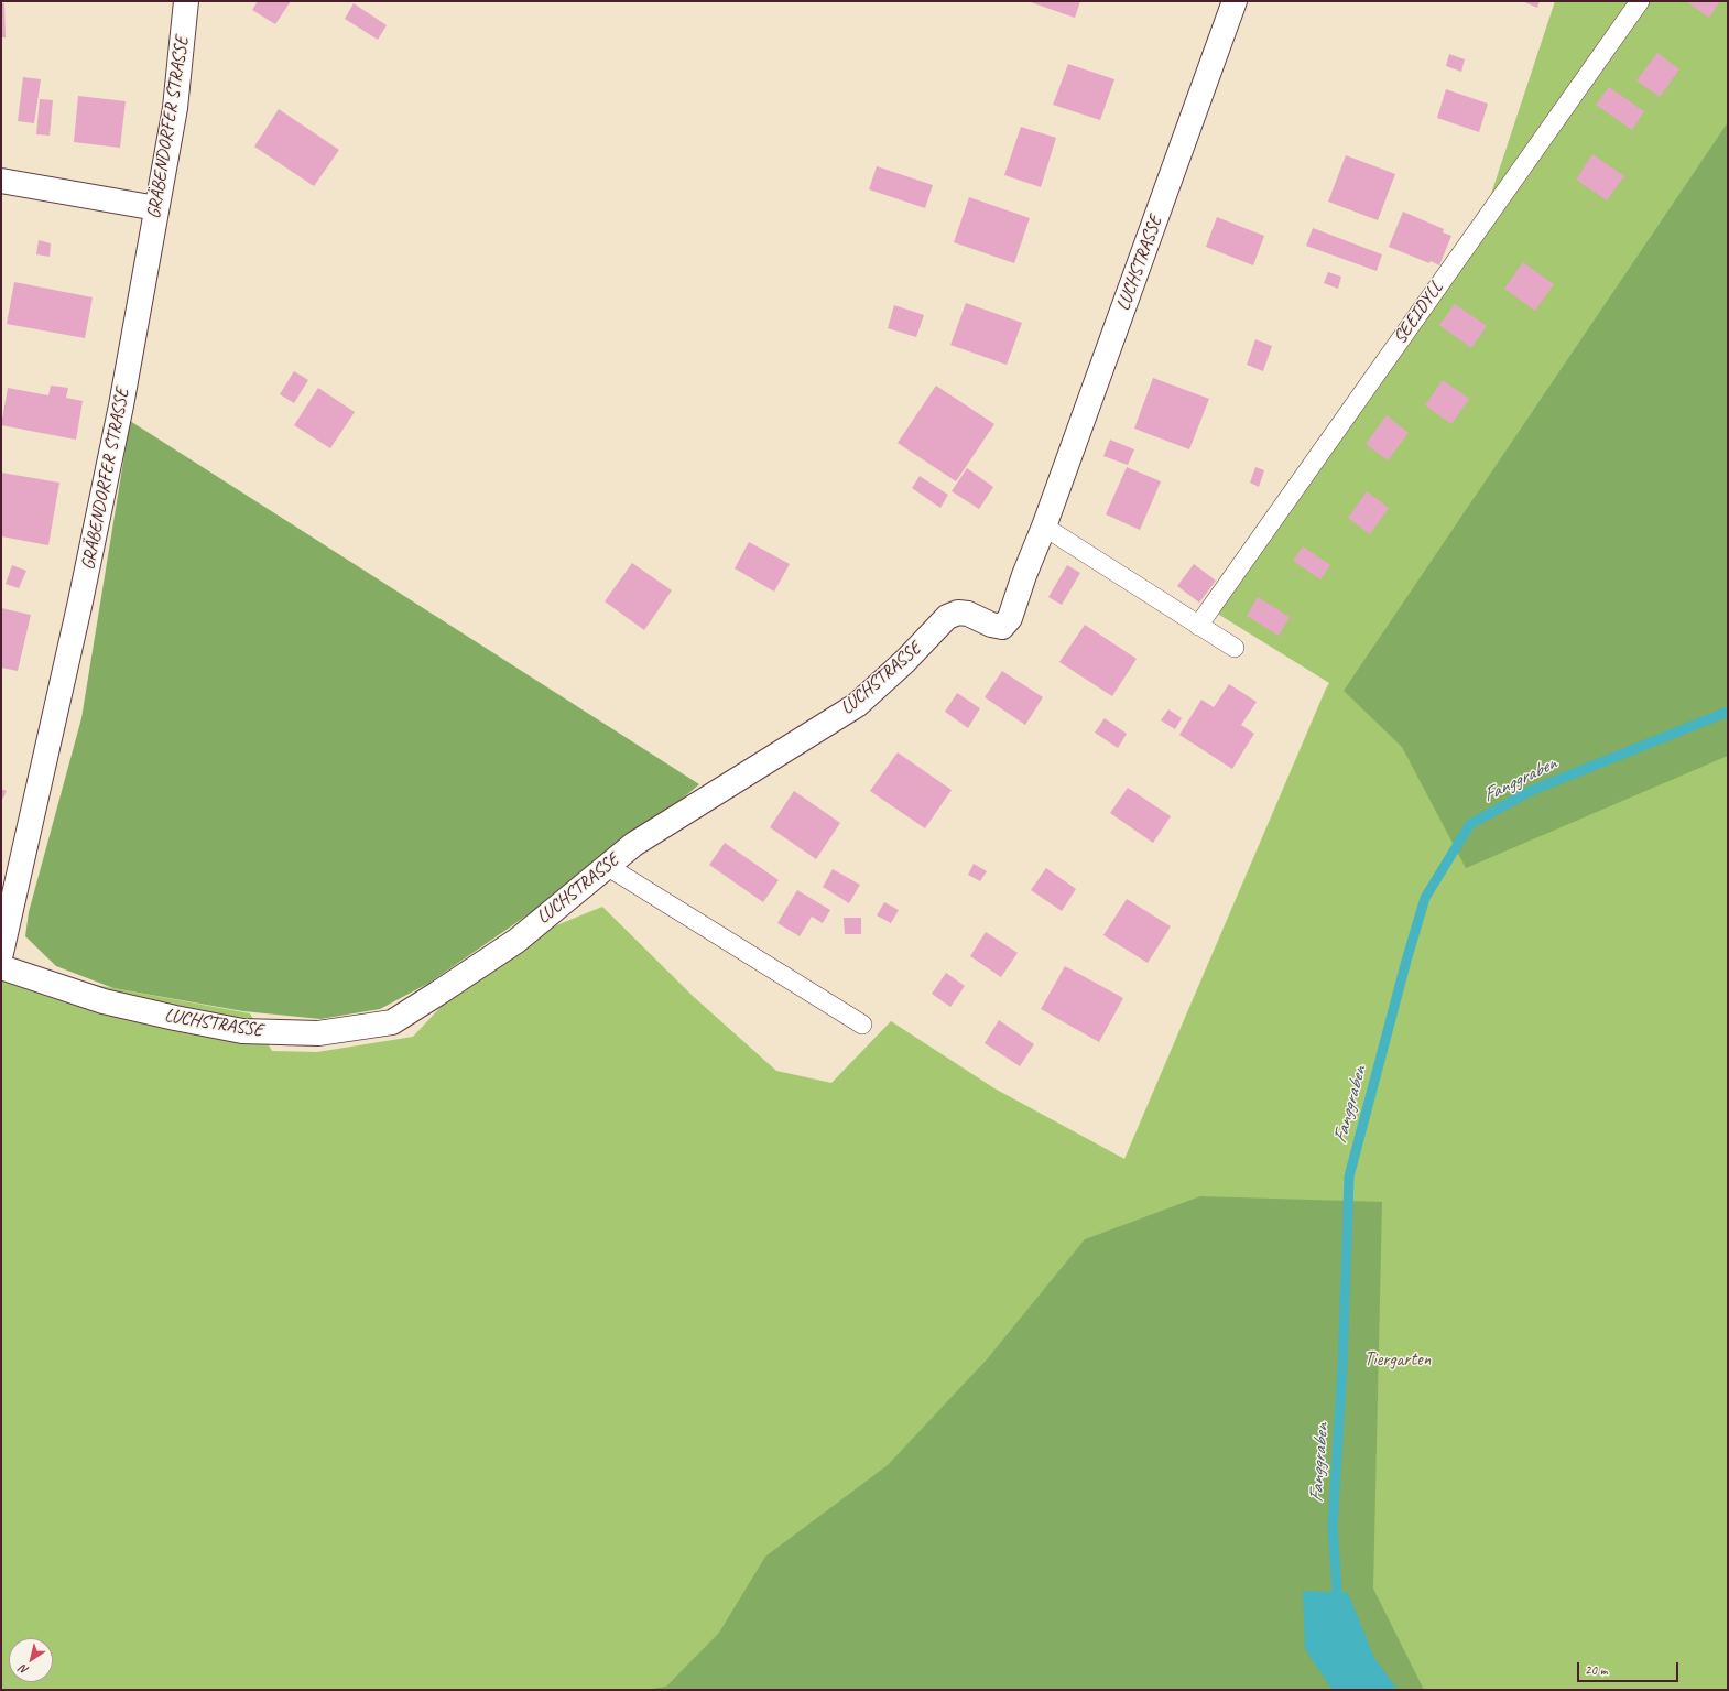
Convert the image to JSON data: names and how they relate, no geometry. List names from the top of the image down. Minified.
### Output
{"streets":{"street":["GRÄBENDORFER STRASSE","LUCHSTRASSE"],"lane":["SEEIDYLL"]},"water":["Fanggraben"],"parks":["Tiergarten"],"scale_bar":"20 m","north":"bottom left"}
